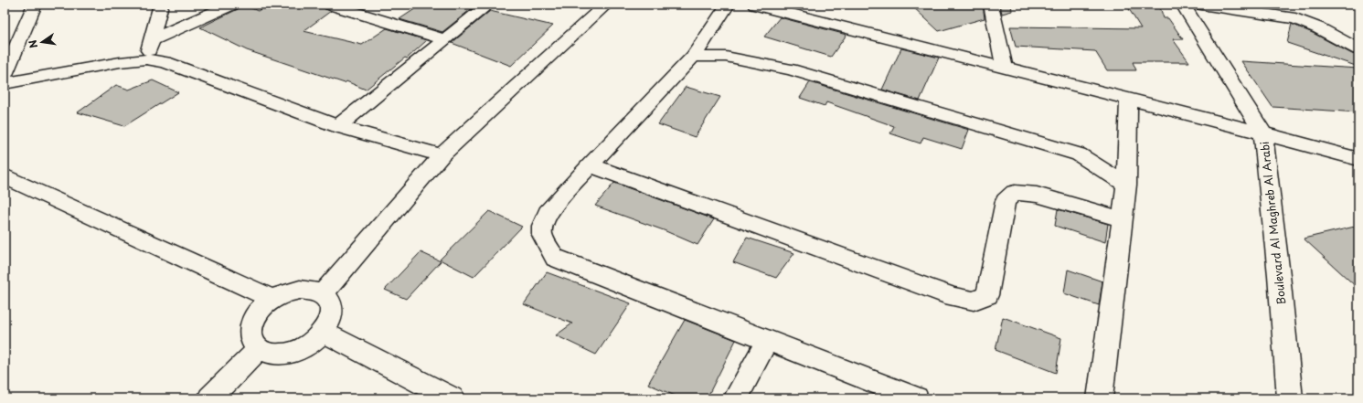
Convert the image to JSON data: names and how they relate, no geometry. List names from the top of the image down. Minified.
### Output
{"streets":{"street":["Boulevard Al Maghreb Al Arabi"]},"north":"left"}
